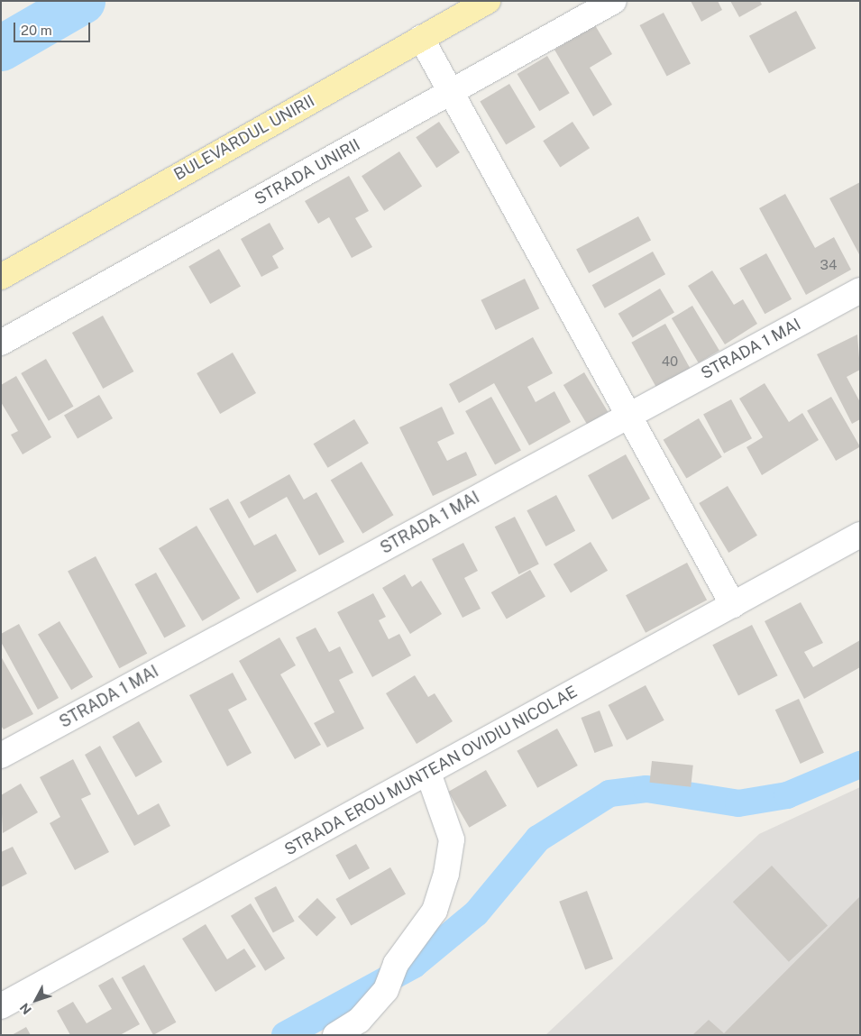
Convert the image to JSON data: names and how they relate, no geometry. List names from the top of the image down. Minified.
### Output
{"streets":{"main road":["BULEVARDUL UNIRII"],"street":["STRADA UNIRII","STRADA 1 MAI","STRADA EROU MUNTEAN OVIDIU NICOLAE"]},"house_numbers":["34","40"],"scale_bar":"20 m","north":"bottom left"}
